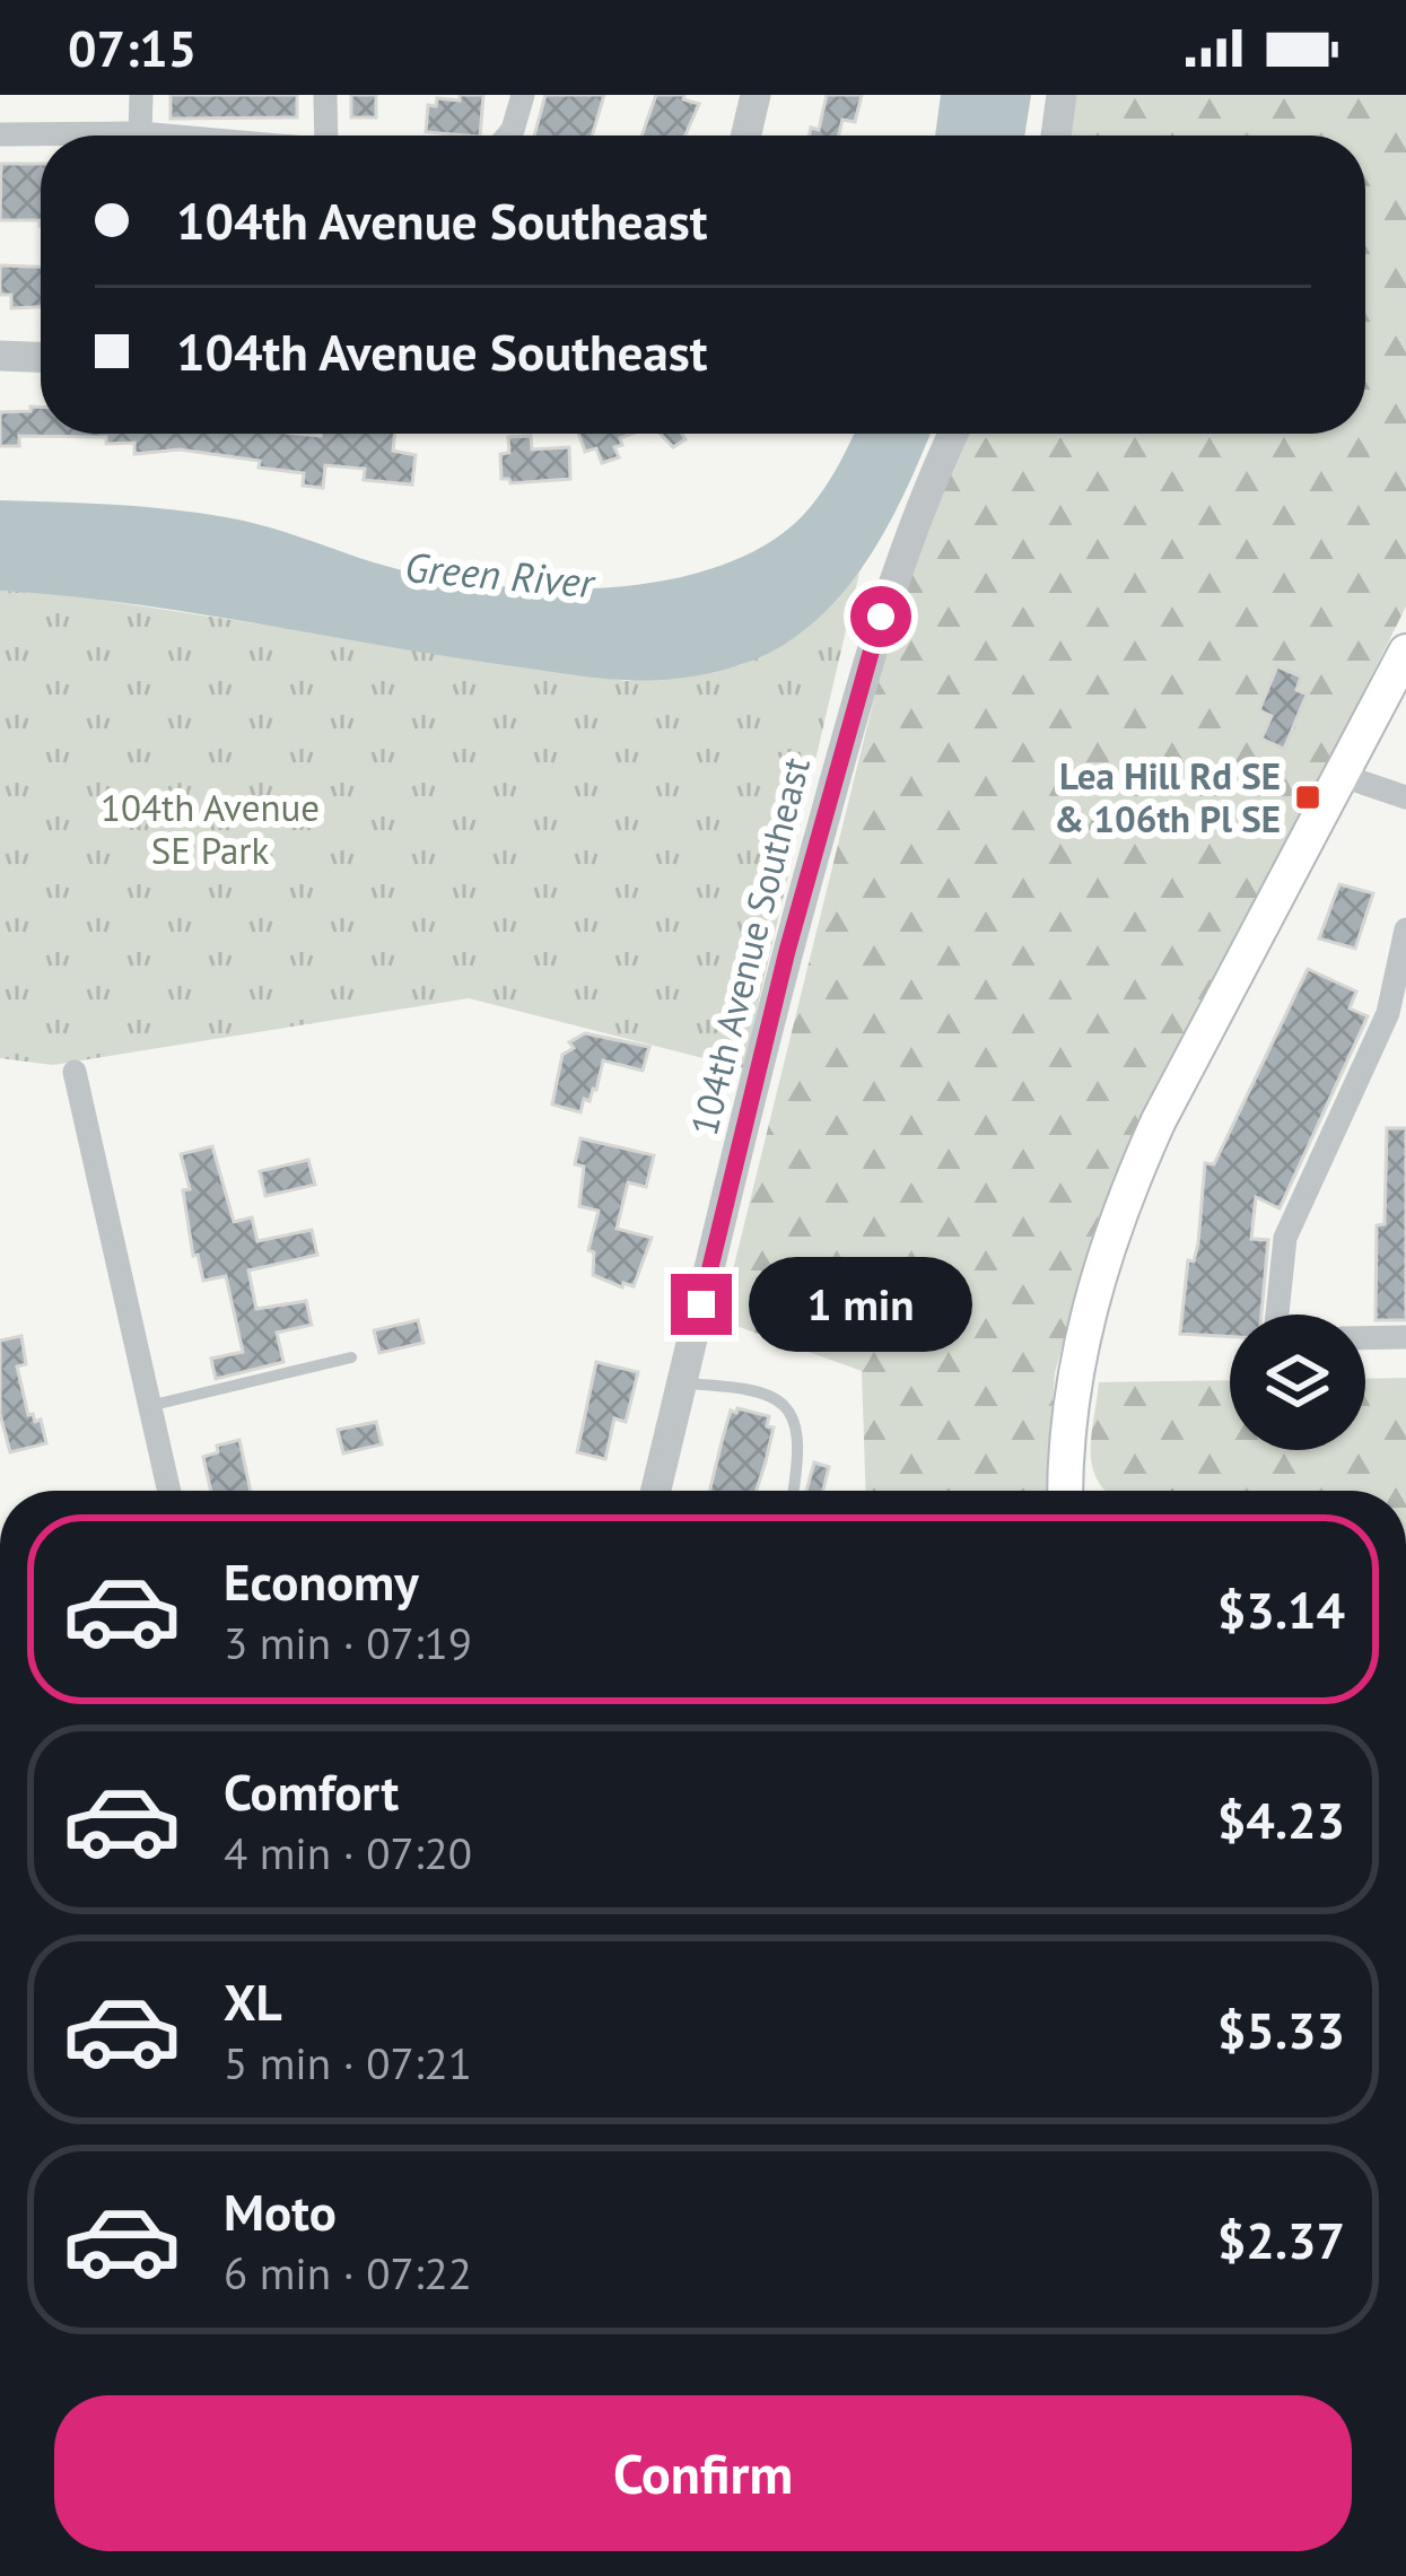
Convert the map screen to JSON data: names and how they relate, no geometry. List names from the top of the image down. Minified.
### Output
{"streets":{"street":["104th Avenue Southeast"]},"water":["Green River"],"parks":["104th Avenue SE Park"],"places":{"transit":["Lea Hill Rd SE & 106th Pl SE"]},"page":{"status":"07:15","banner":["104th Avenue Southeast","104th Avenue Southeast"],"bubble":"1 min","list":[{"name":"Economy","note":"3 min · 07:19","value":"$3.14"},{"name":"Comfort","note":"4 min · 07:20","value":"$4.23"},{"name":"XL","note":"5 min · 07:21","value":"$5.33"},{"name":"Moto","note":"6 min · 07:22","value":"$2.37"}],"buttons":"Confirm"}}
